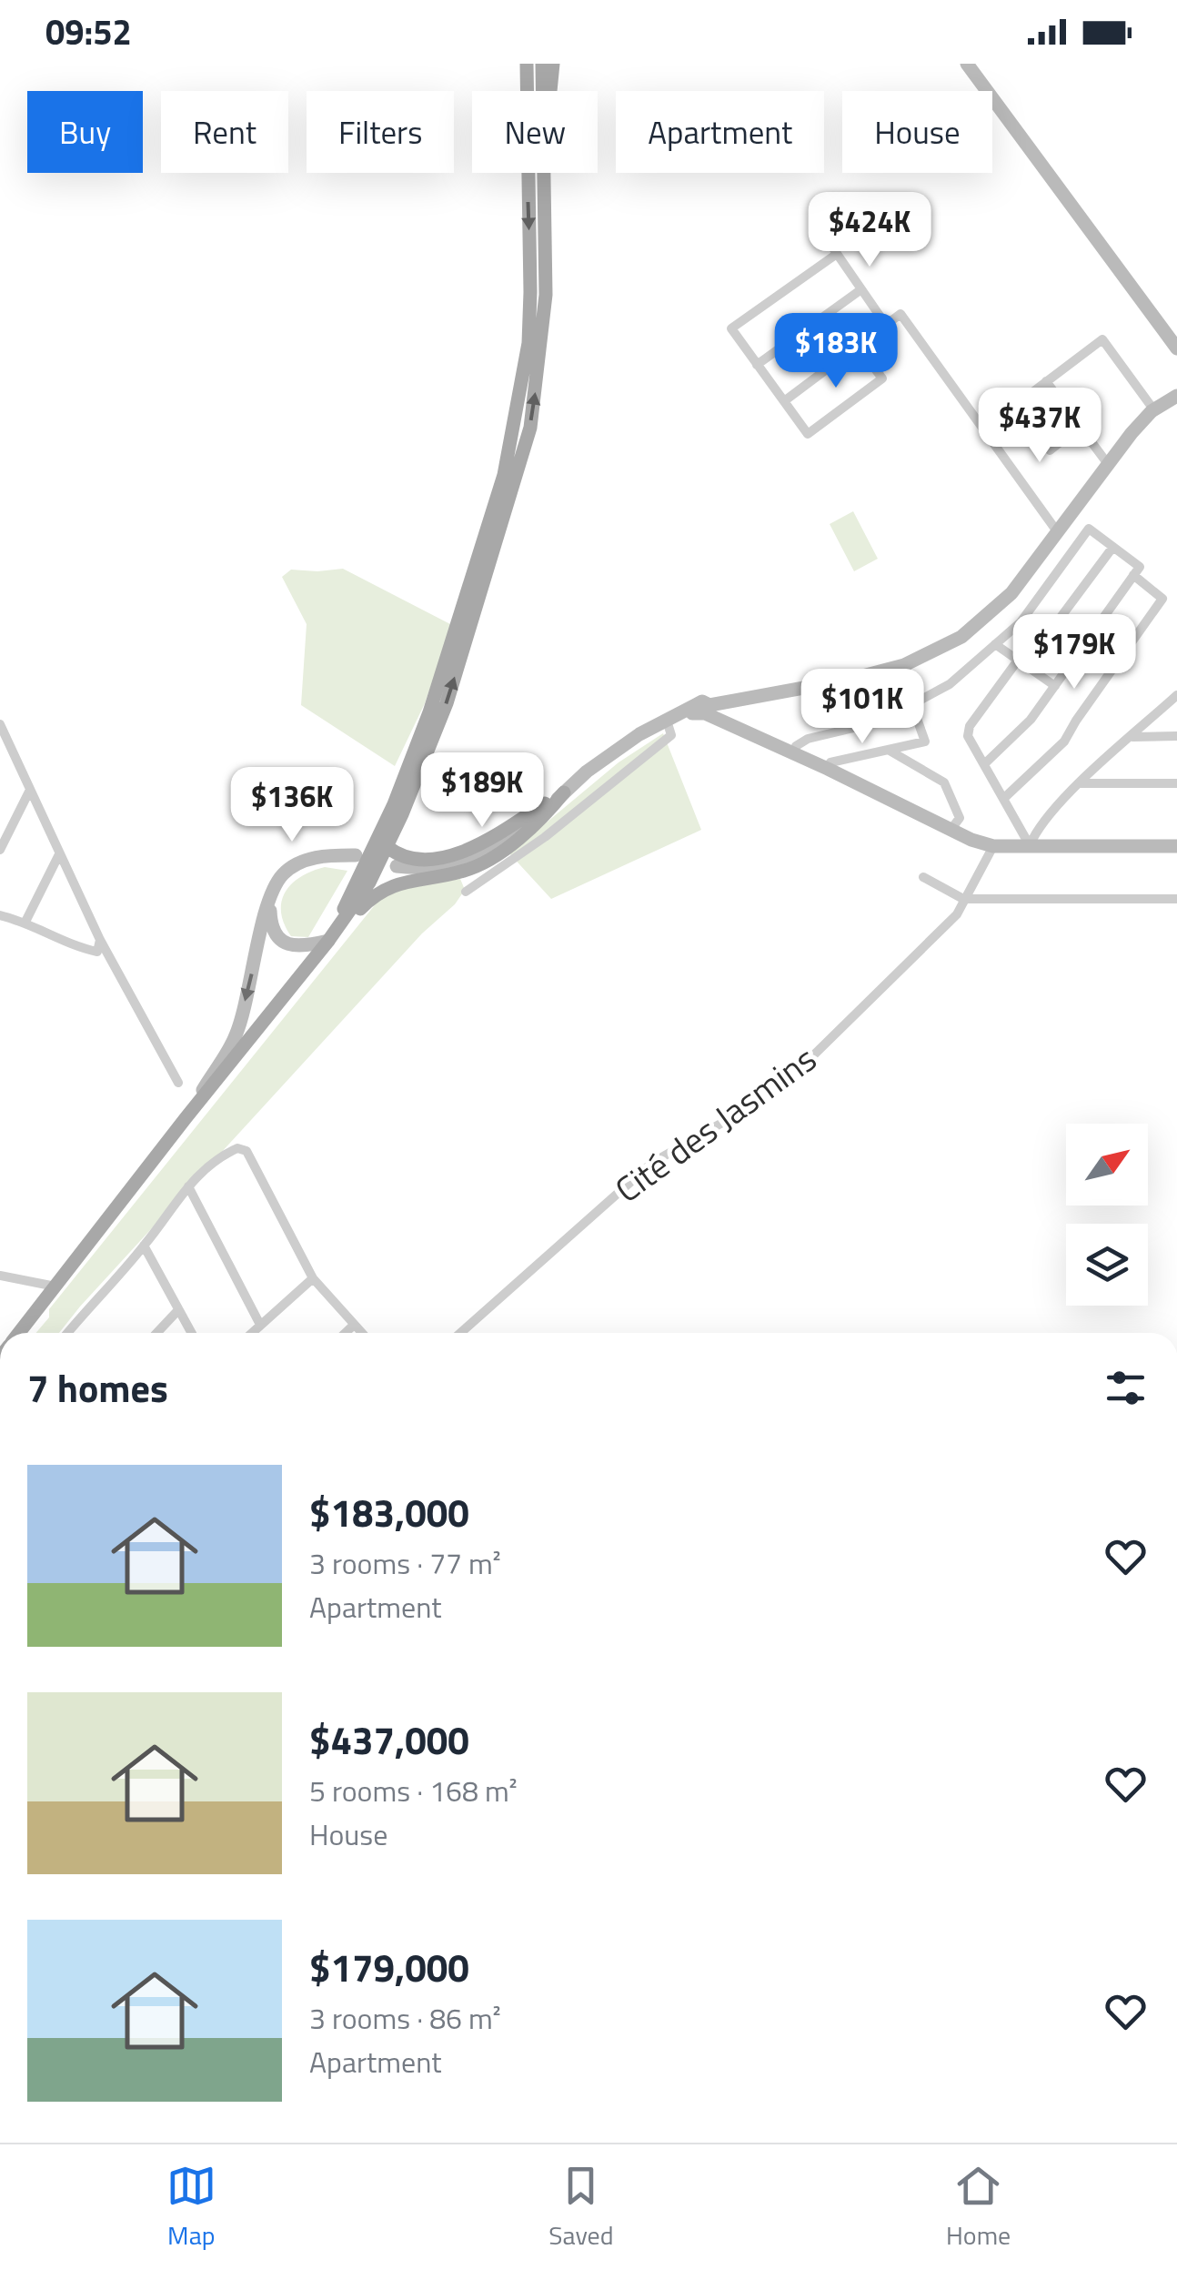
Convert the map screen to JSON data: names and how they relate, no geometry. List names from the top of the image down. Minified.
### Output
{"streets":{"street":["Cité des Jasmins"]},"north":"top right","page":{"status":"09:52","chip":["Buy","Rent","Filters","New","Apartment","House"],"price":["$424K","$183K","$437K","$179K","$101K","$189K","$136K"],"heading":"7 homes","list":[{"name":"$183,000","note":"3 rooms · 77 m² · Apartment"},{"name":"$437,000","note":"5 rooms · 168 m² · House"},{"name":"$179,000","note":"3 rooms · 86 m² · Apartment"}],"tabs":["Map","Saved","Home"]}}
